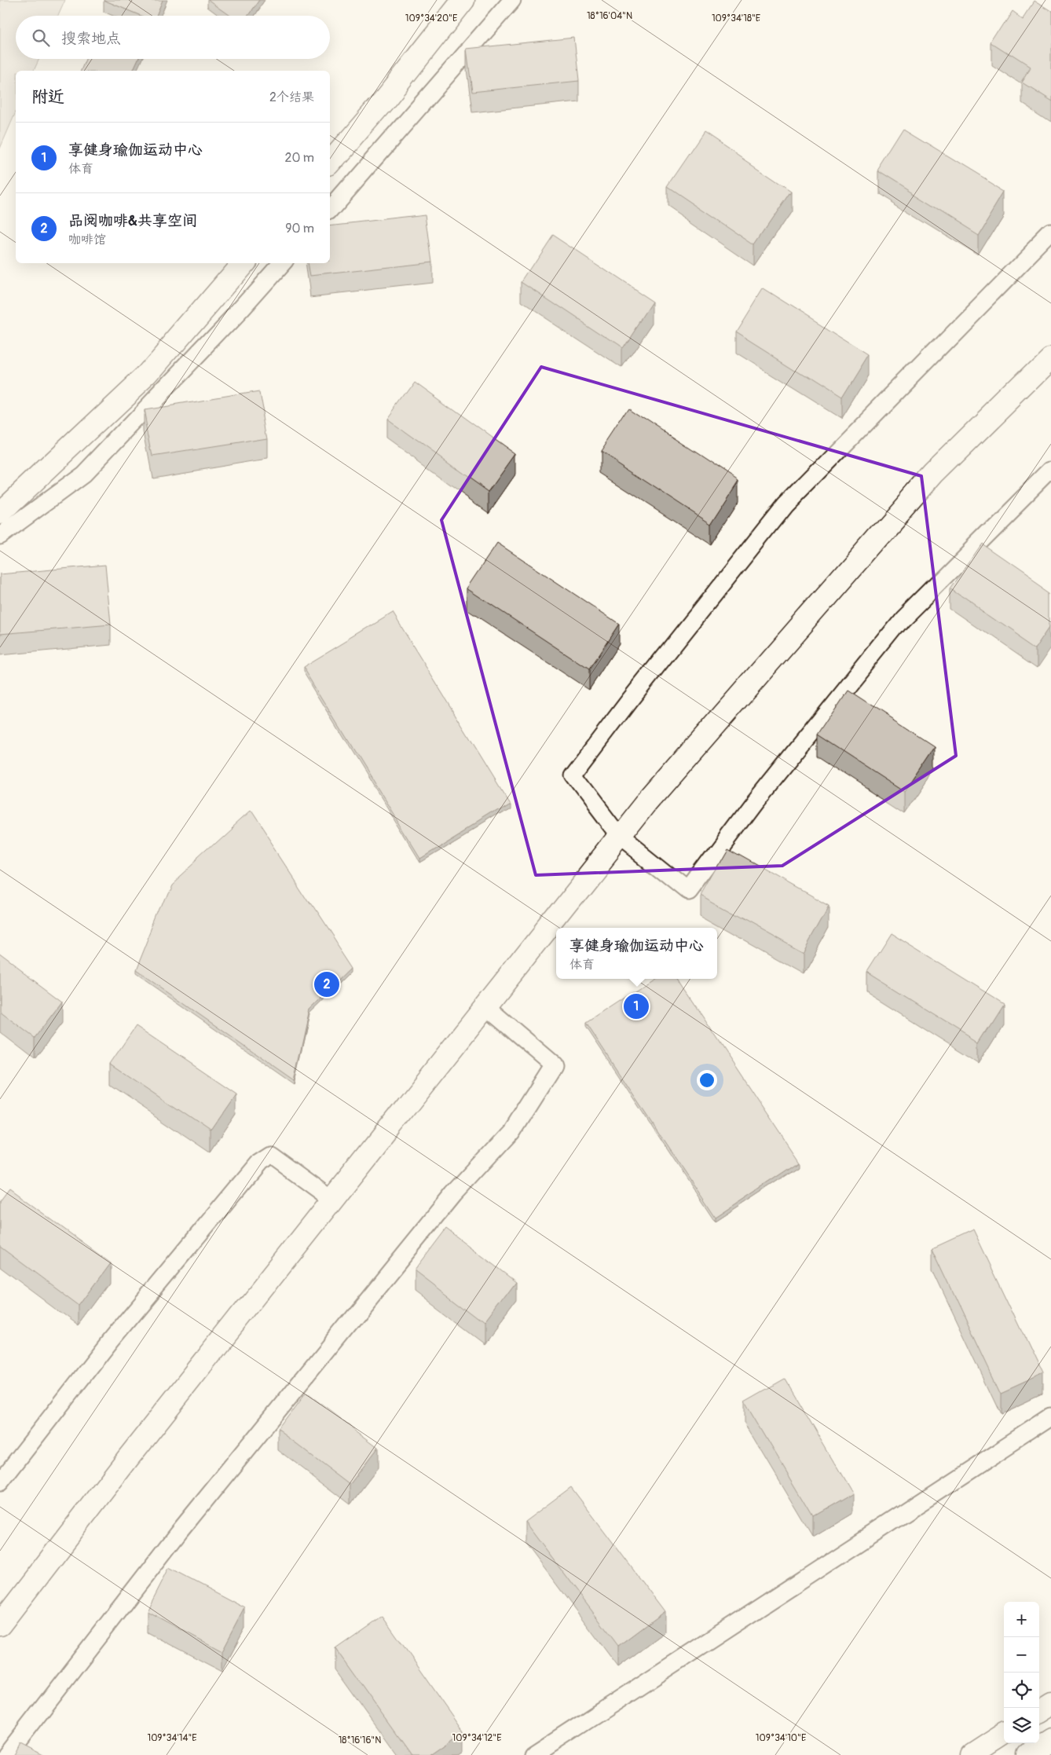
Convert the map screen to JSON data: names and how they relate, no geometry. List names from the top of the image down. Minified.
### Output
{"page":{"search":"搜索地点","heading":["附近","2个结果"],"list":[{"mark":"1","name":"享健身瑜伽运动中心","note":"体育","value":"20 m"},{"mark":"2","name":"品阅咖啡&共享空间","note":"咖啡馆","value":"90 m"}],"popup":["享健身瑜伽运动中心","体育"],"pins":["2","1"],"map_buttons":["+","−"]},"coordinates":["18°16'04\"N","109°34'20\"E","109°34'18\"E","109°34'14\"E","109°34'12\"E","109°34'10\"E","18°16'16\"N"]}
